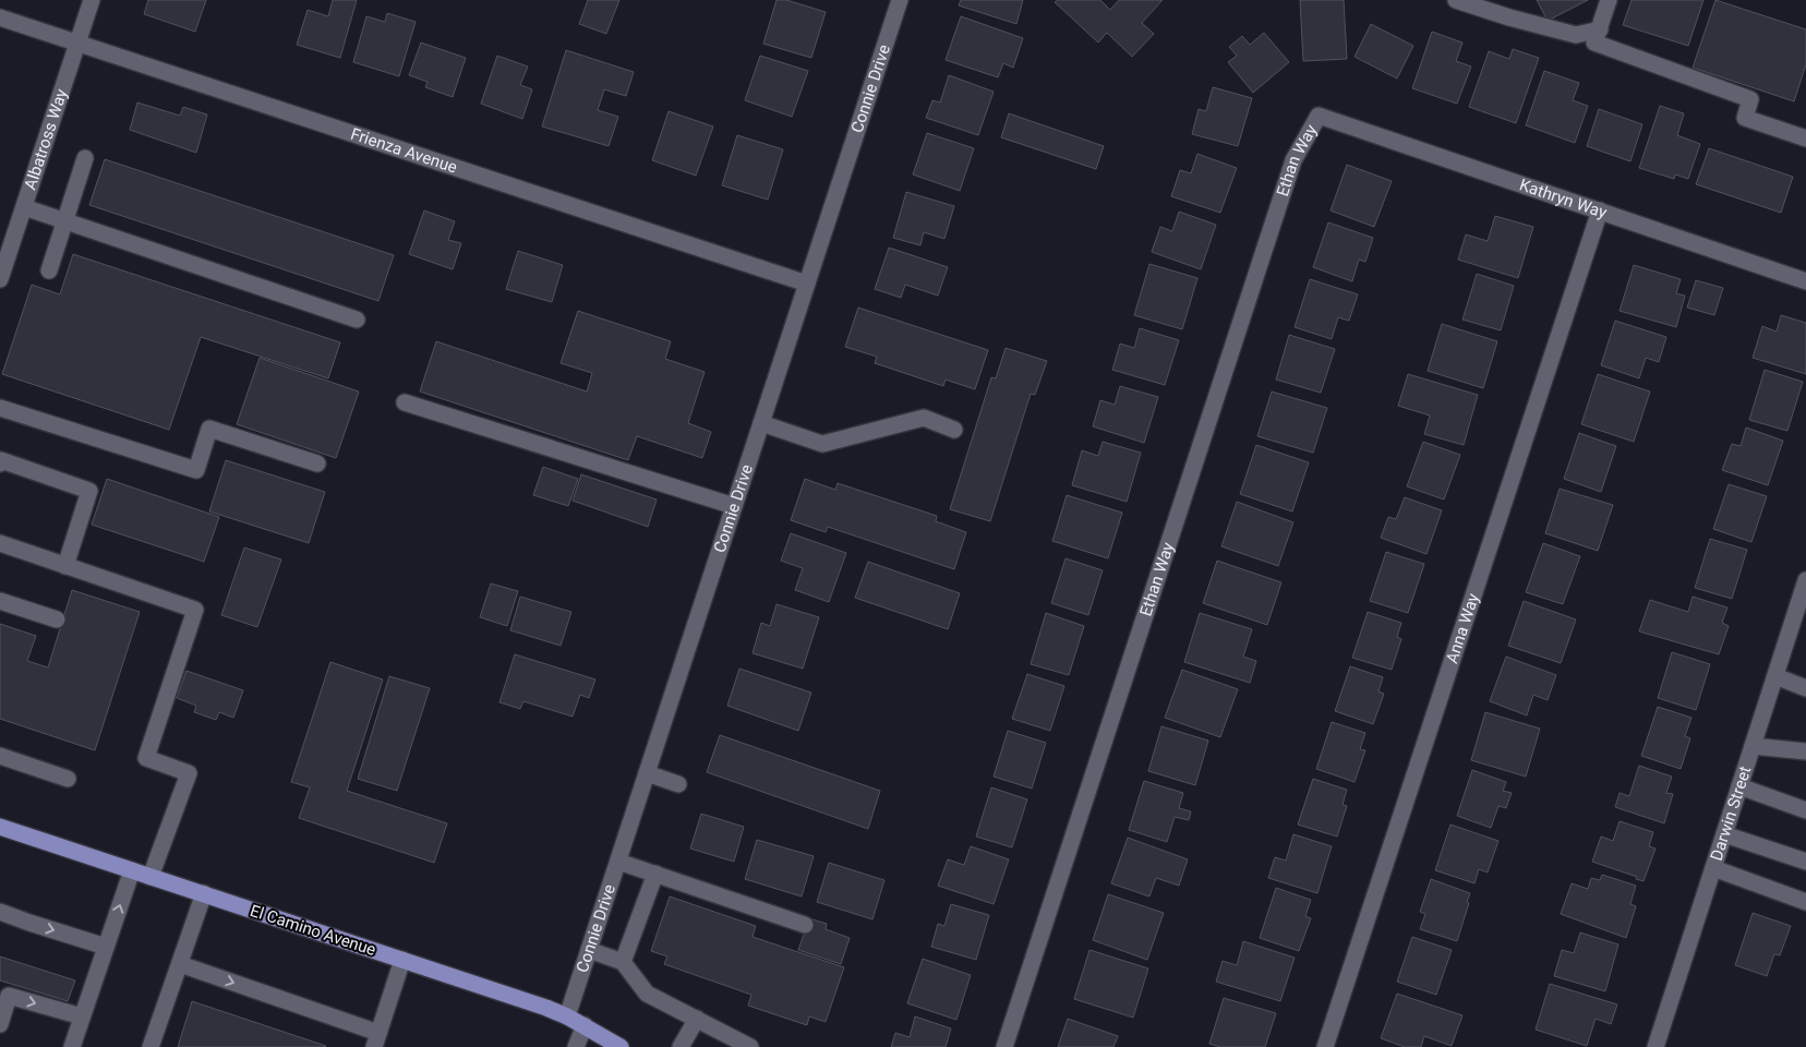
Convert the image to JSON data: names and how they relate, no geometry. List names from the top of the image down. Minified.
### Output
{"streets":{"main road":["El Camino Avenue"],"street":["Connie Drive","Albatross Way","Frienza Avenue","Ethan Way","Kathryn Way","Anna Way","Darwin Street"]},"crossings":[["Connie Drive","Frienza Avenue"],["Connie Drive","El Camino Avenue"],["Albatross Way","Frienza Avenue"],["Ethan Way","Kathryn Way"],["Kathryn Way","Anna Way"]]}
